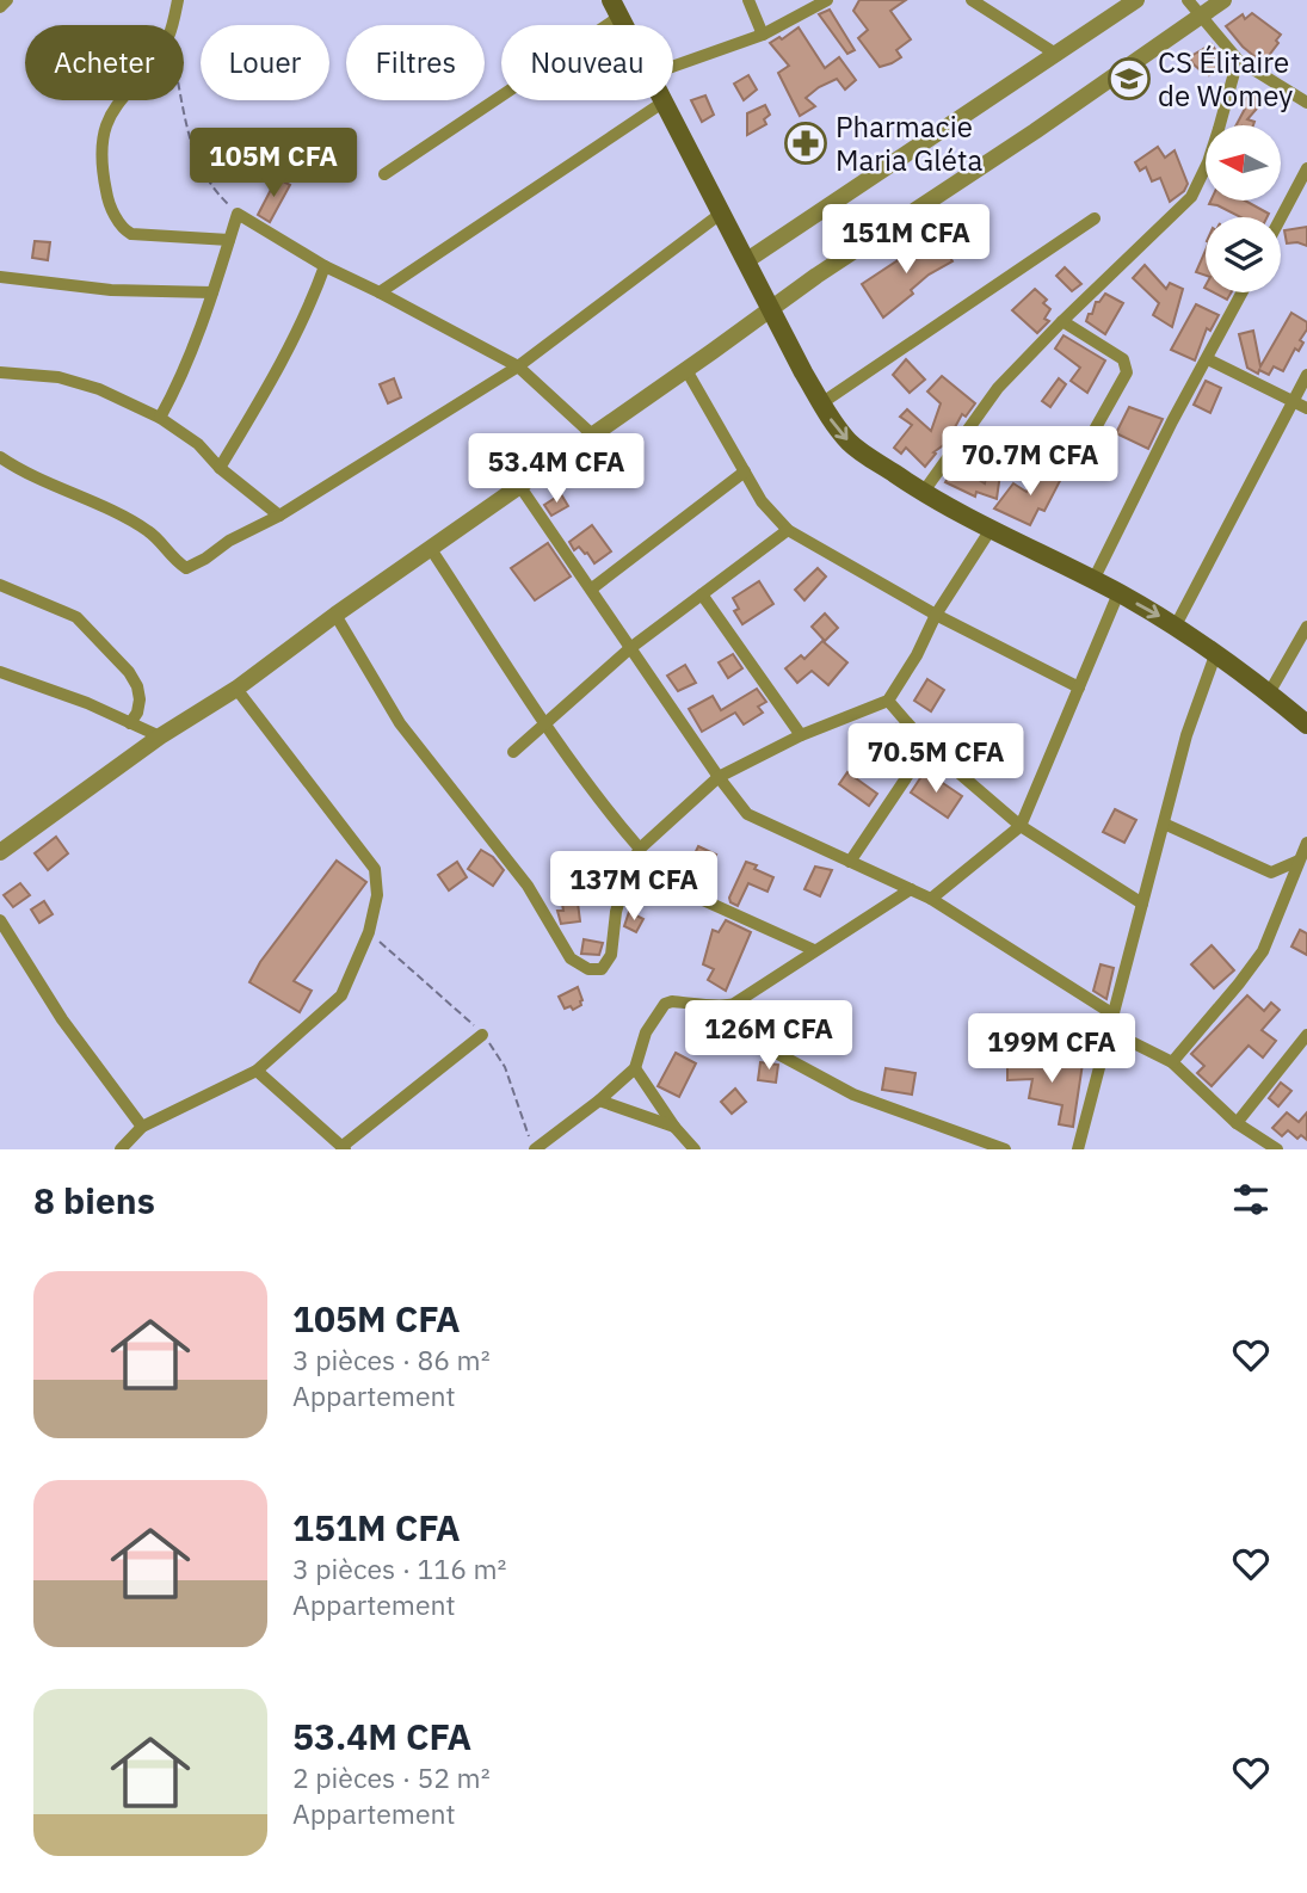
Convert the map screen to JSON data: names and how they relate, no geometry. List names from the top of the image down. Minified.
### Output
{"places":{"school or university":["CS Élitaire de Womey"],"pharmacy":["Pharmacie Maria Gléta"]},"north":"left","page":{"chip":["Acheter","Louer","Filtres","Nouveau"],"price":["105M CFA","151M CFA","70.7M CFA","53.4M CFA","70.5M CFA","137M CFA","126M CFA","199M CFA"],"heading":"8 biens","list":[{"name":"105M CFA","note":"3 pièces · 86 m² · Appartement"},{"name":"151M CFA","note":"3 pièces · 116 m² · Appartement"},{"name":"53.4M CFA","note":"2 pièces · 52 m² · Appartement"}]}}
